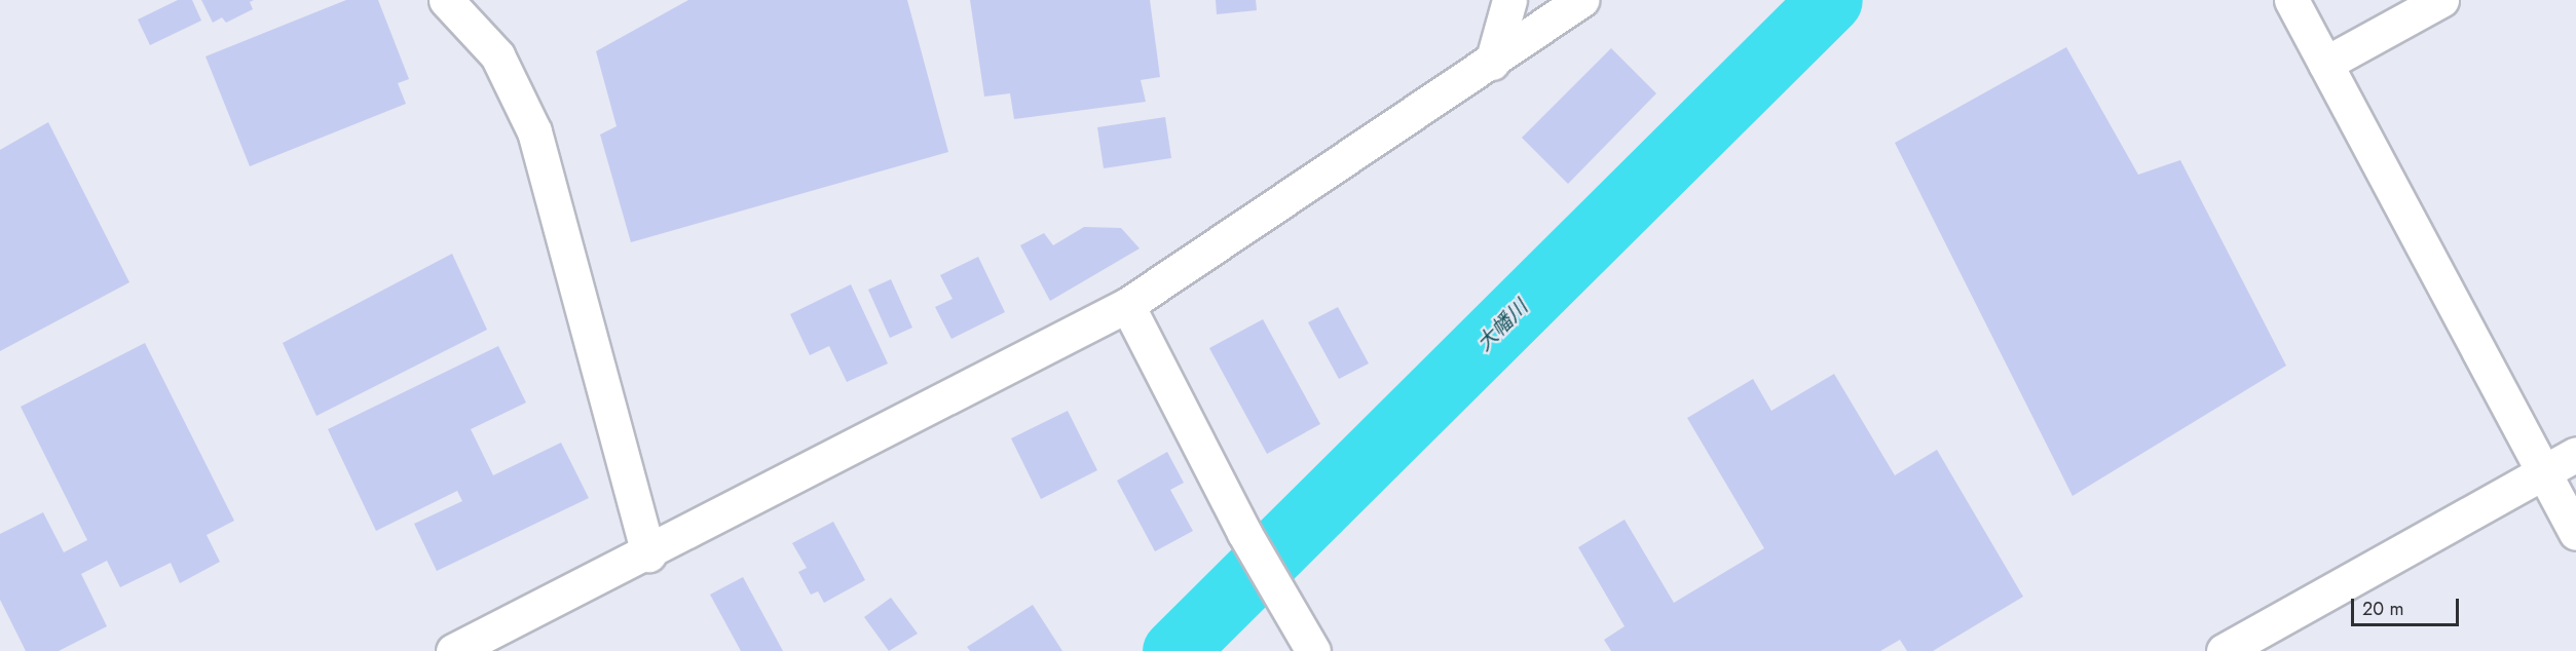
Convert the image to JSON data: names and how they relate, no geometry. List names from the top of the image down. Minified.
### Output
{"water":["大幡川"],"scale_bar":"20 m"}
